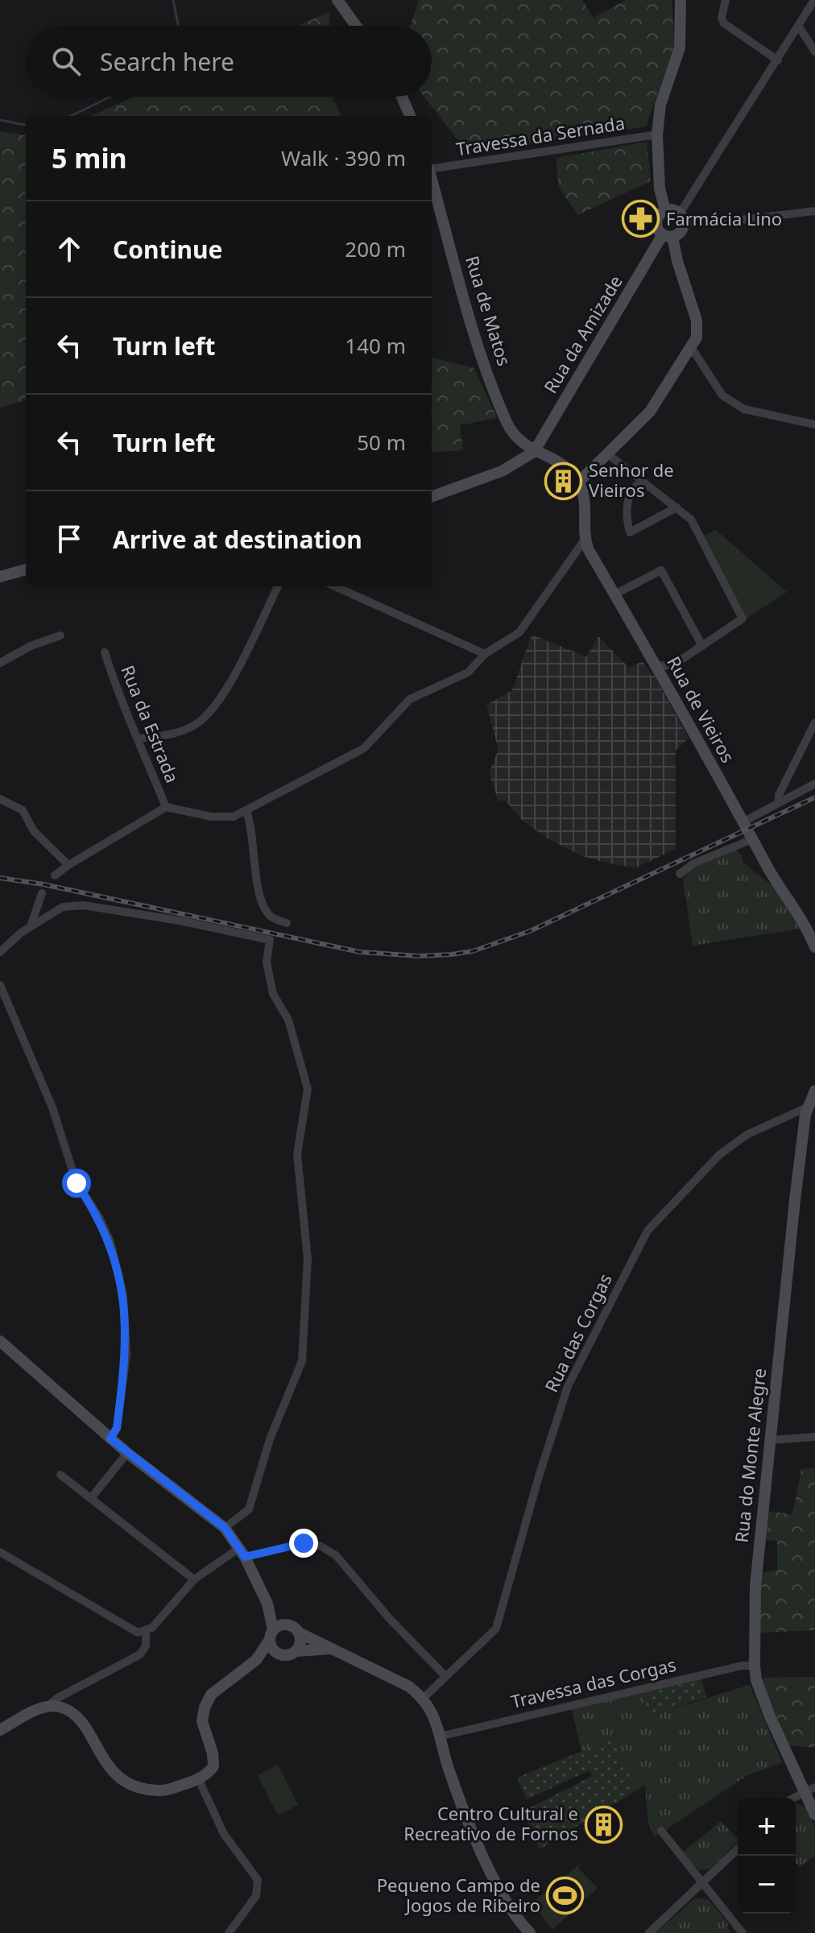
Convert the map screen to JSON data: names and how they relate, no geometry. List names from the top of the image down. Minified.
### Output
{"streets":{"street":["Travessa da Sernada","Rua de Matos","Rua da Amizade","Rua de Vieiros","Rua da Estrada","Rua das Corgas","Rua do Monte Alegre","Travessa das Corgas"]},"crossings":[["Rua de Matos","Rua da Amizade"],["Rua das Corgas","Rua do Monte Alegre"],["Rua do Monte Alegre","Travessa das Corgas"]],"places":{"pharmacy":["Farmácia Lino"],"building":["Senhor de Vieiros","Centro Cultural e Recreativo de Fornos"],"sports":["Pequeno Campo de Jogos de Ribeiro"]},"page":{"search":"Search here","heading":["5 min","Walk · 390 m"],"list":[["Continue","200 m"],["Turn left","140 m"],["Turn left","50 m"],"Arrive at destination"],"map_buttons":["+","−"]}}
